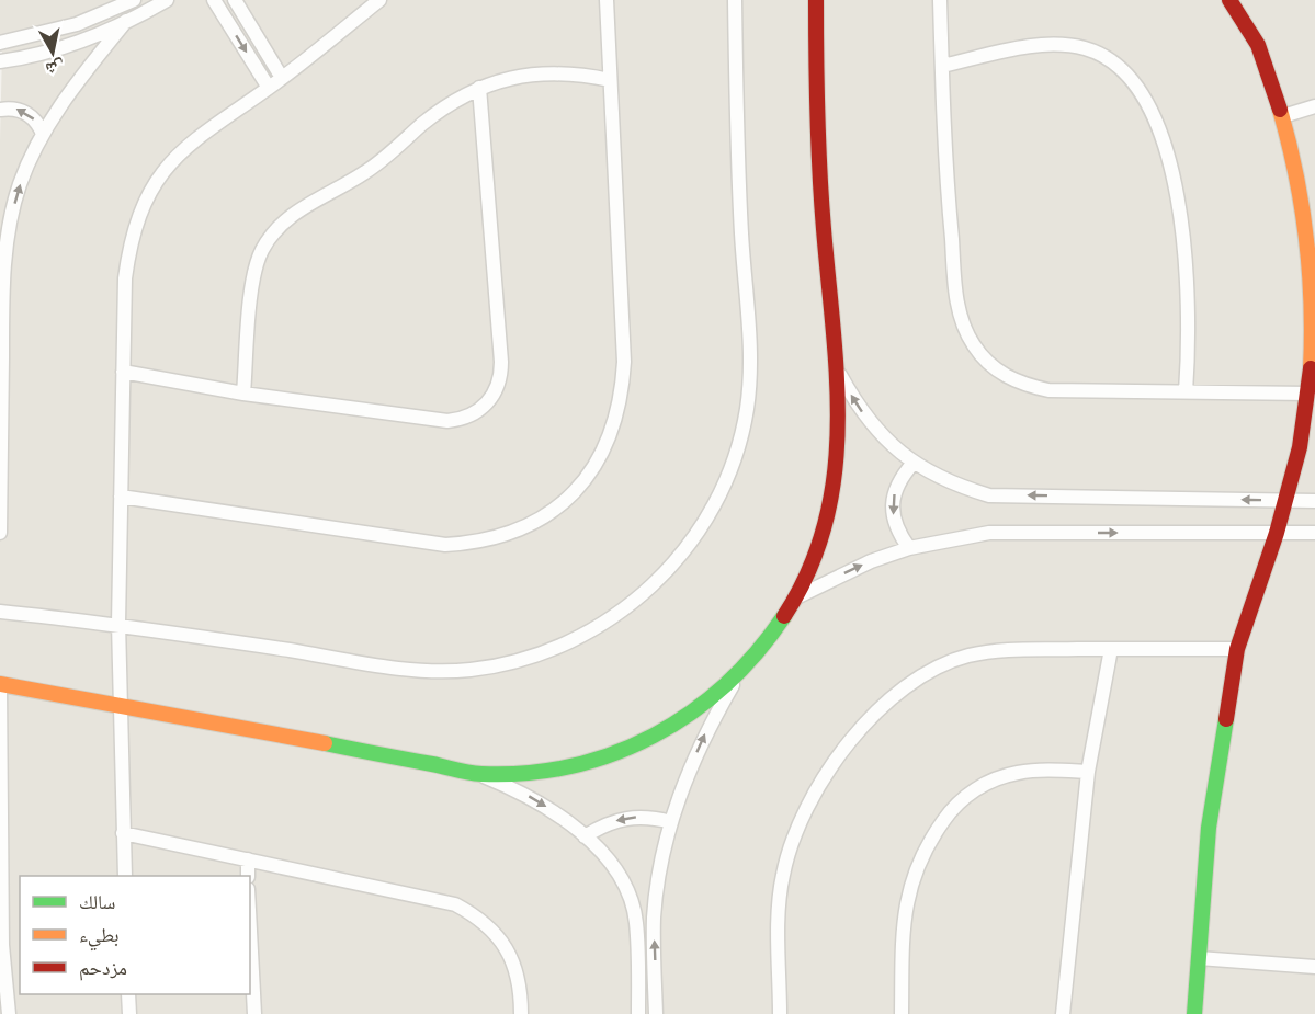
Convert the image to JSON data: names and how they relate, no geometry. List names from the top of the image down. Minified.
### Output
{"legend":["سالك","بطيء","مزدحم"],"north":"bottom"}
